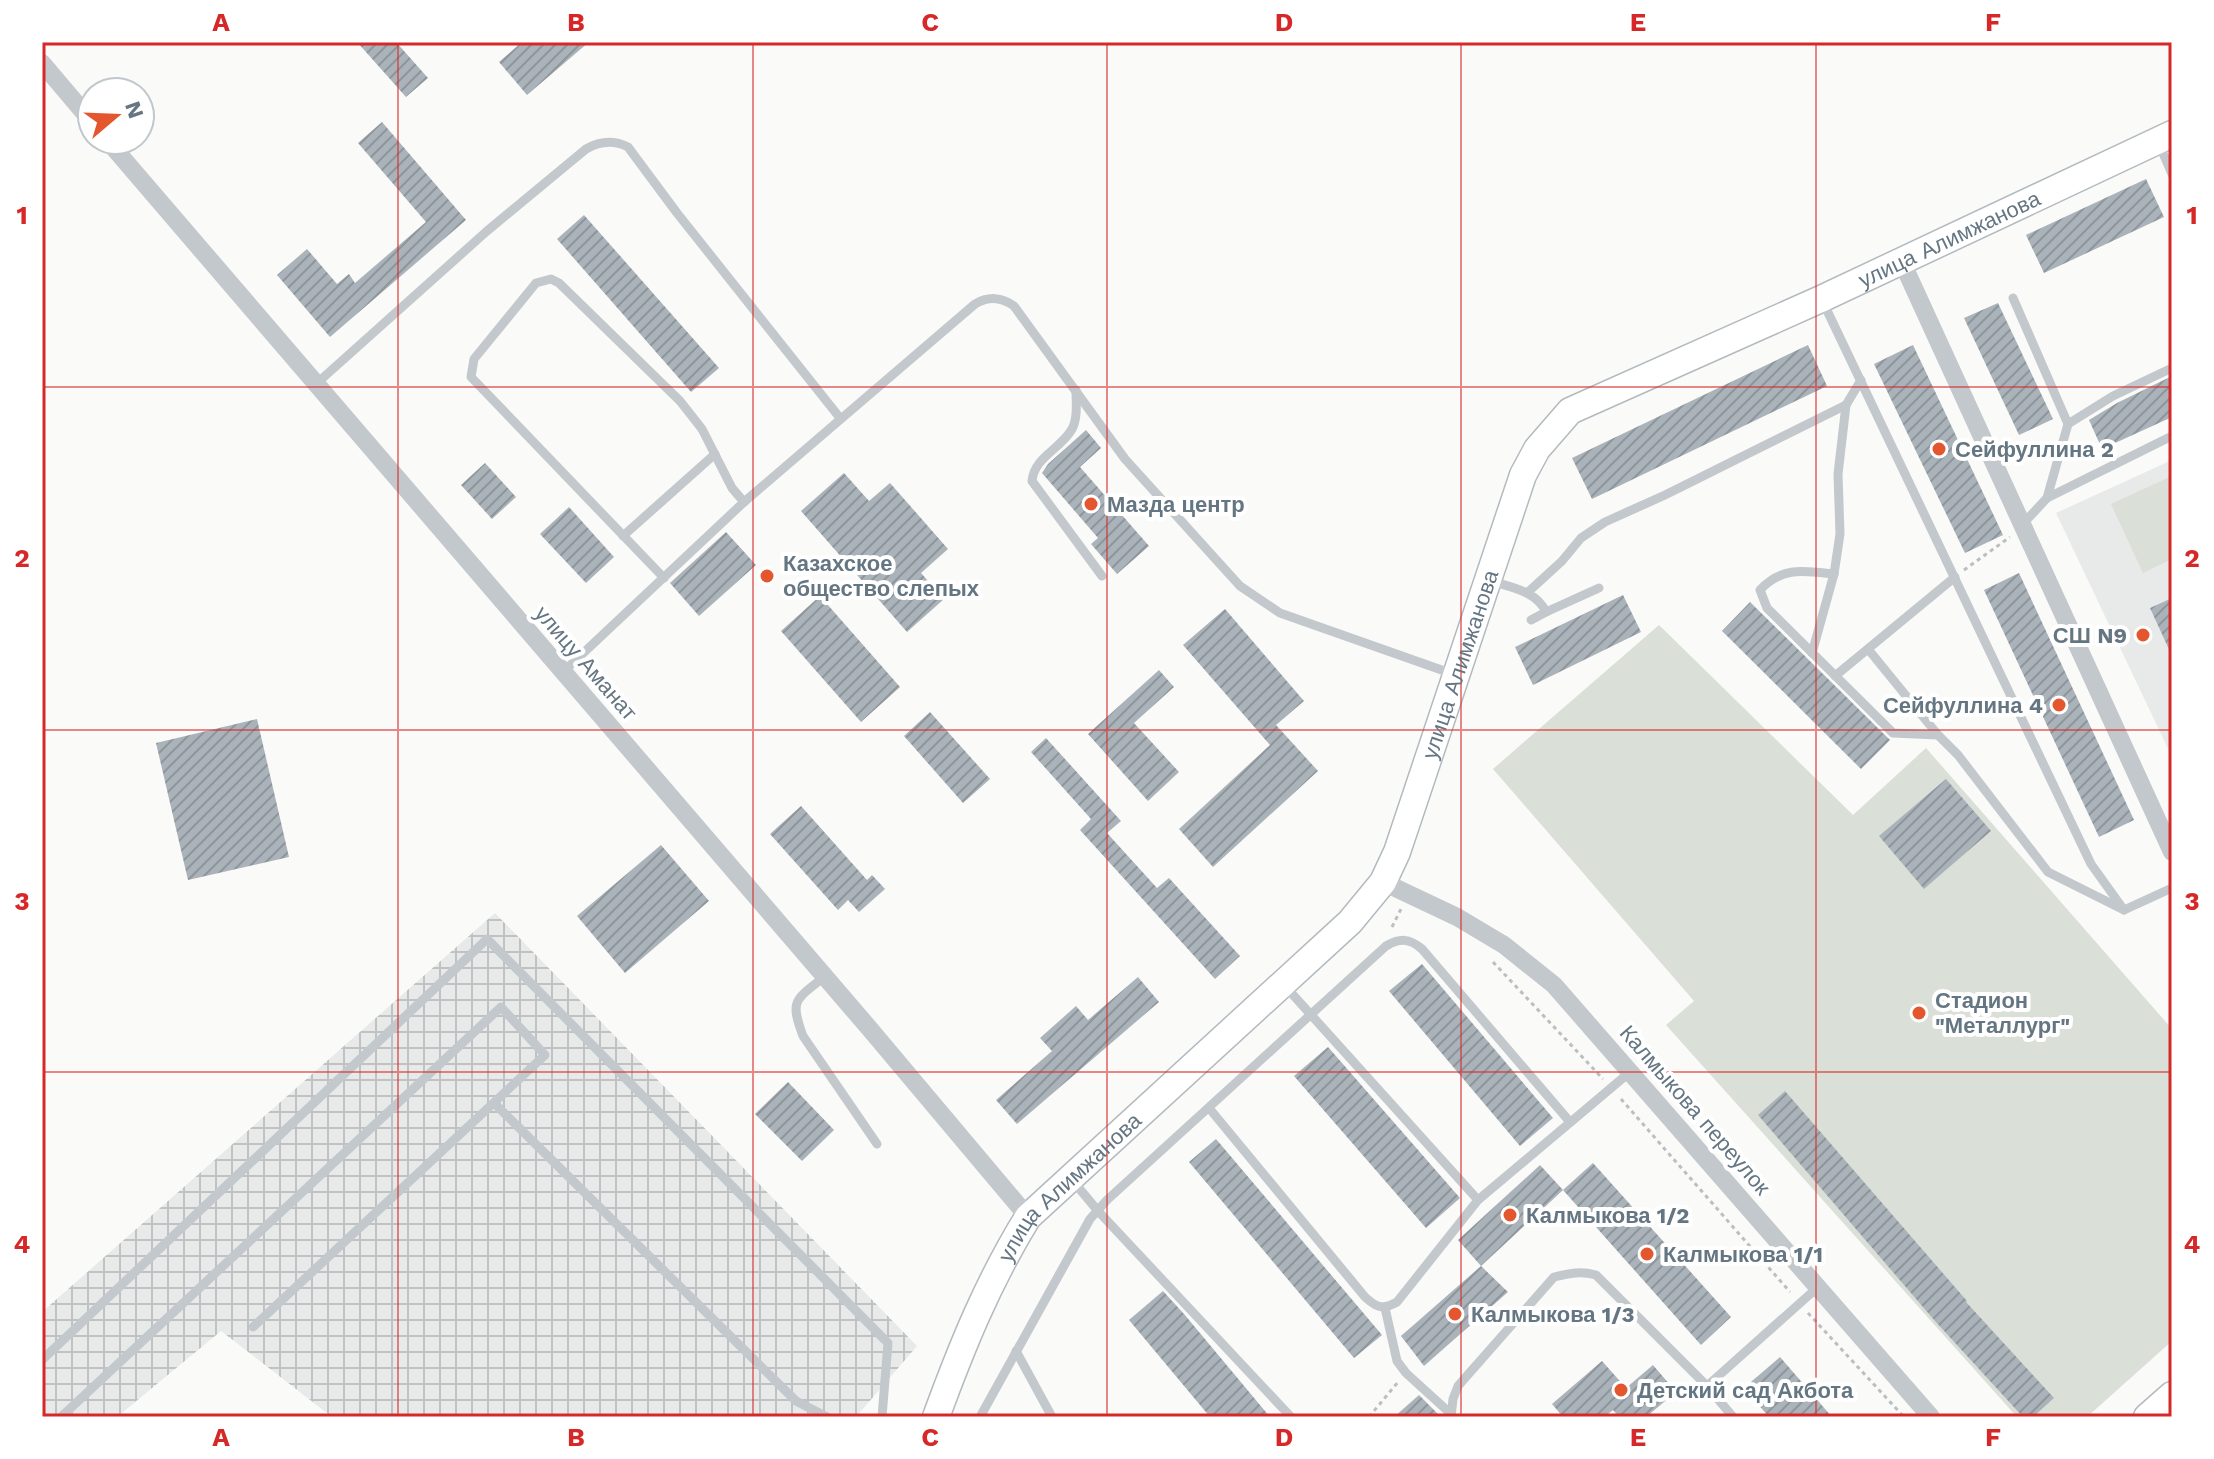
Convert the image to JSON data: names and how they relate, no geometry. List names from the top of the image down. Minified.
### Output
{"streets":{"street":["улица Алимжанова","улицу Аманат","Калмыкова переулок"]},"crossings":[["улица Алимжанова","улицу Аманат"],["улица Алимжанова","Калмыкова переулок"]],"places":["Сейфуллина 2","Мазда центр","Казахское общество слепых","СШ N9","Сейфуллина 4","Стадион \"Металлург\"","Калмыкова 1/2","Калмыкова 1/1","Калмыкова 1/3","Детский сад Акбота"],"north":"right","grid":{"columns":["A","B","C","D","E","F"],"rows":["1","2","3","4"]}}
